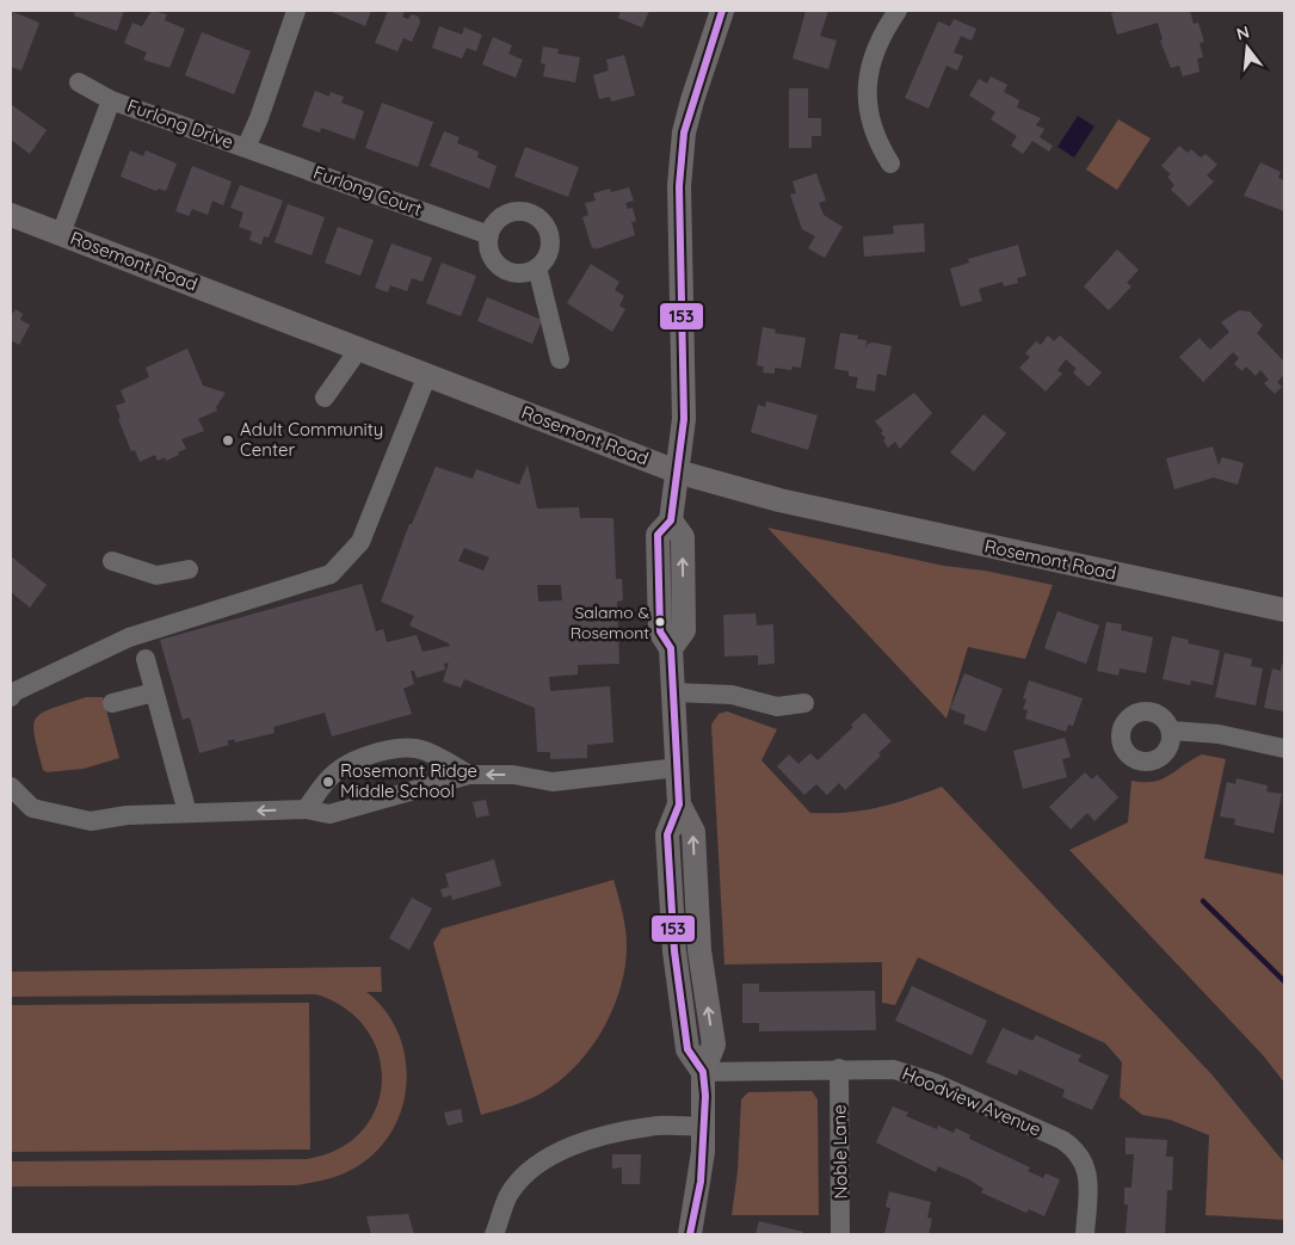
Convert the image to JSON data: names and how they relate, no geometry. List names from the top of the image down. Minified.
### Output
{"streets":{"main road":["Rosemont Road"],"street":["Furlong Drive","Furlong Court","Hoodview Avenue","Noble Lane"]},"crossings":[["Furlong Drive","Furlong Court"],["Furlong Drive","Rosemont Road"],["Hoodview Avenue","Noble Lane"]],"places":["Adult Community Center","Salamo & Rosemont","Rosemont Ridge Middle School"],"lines":["transit line 153"],"north":"top"}
